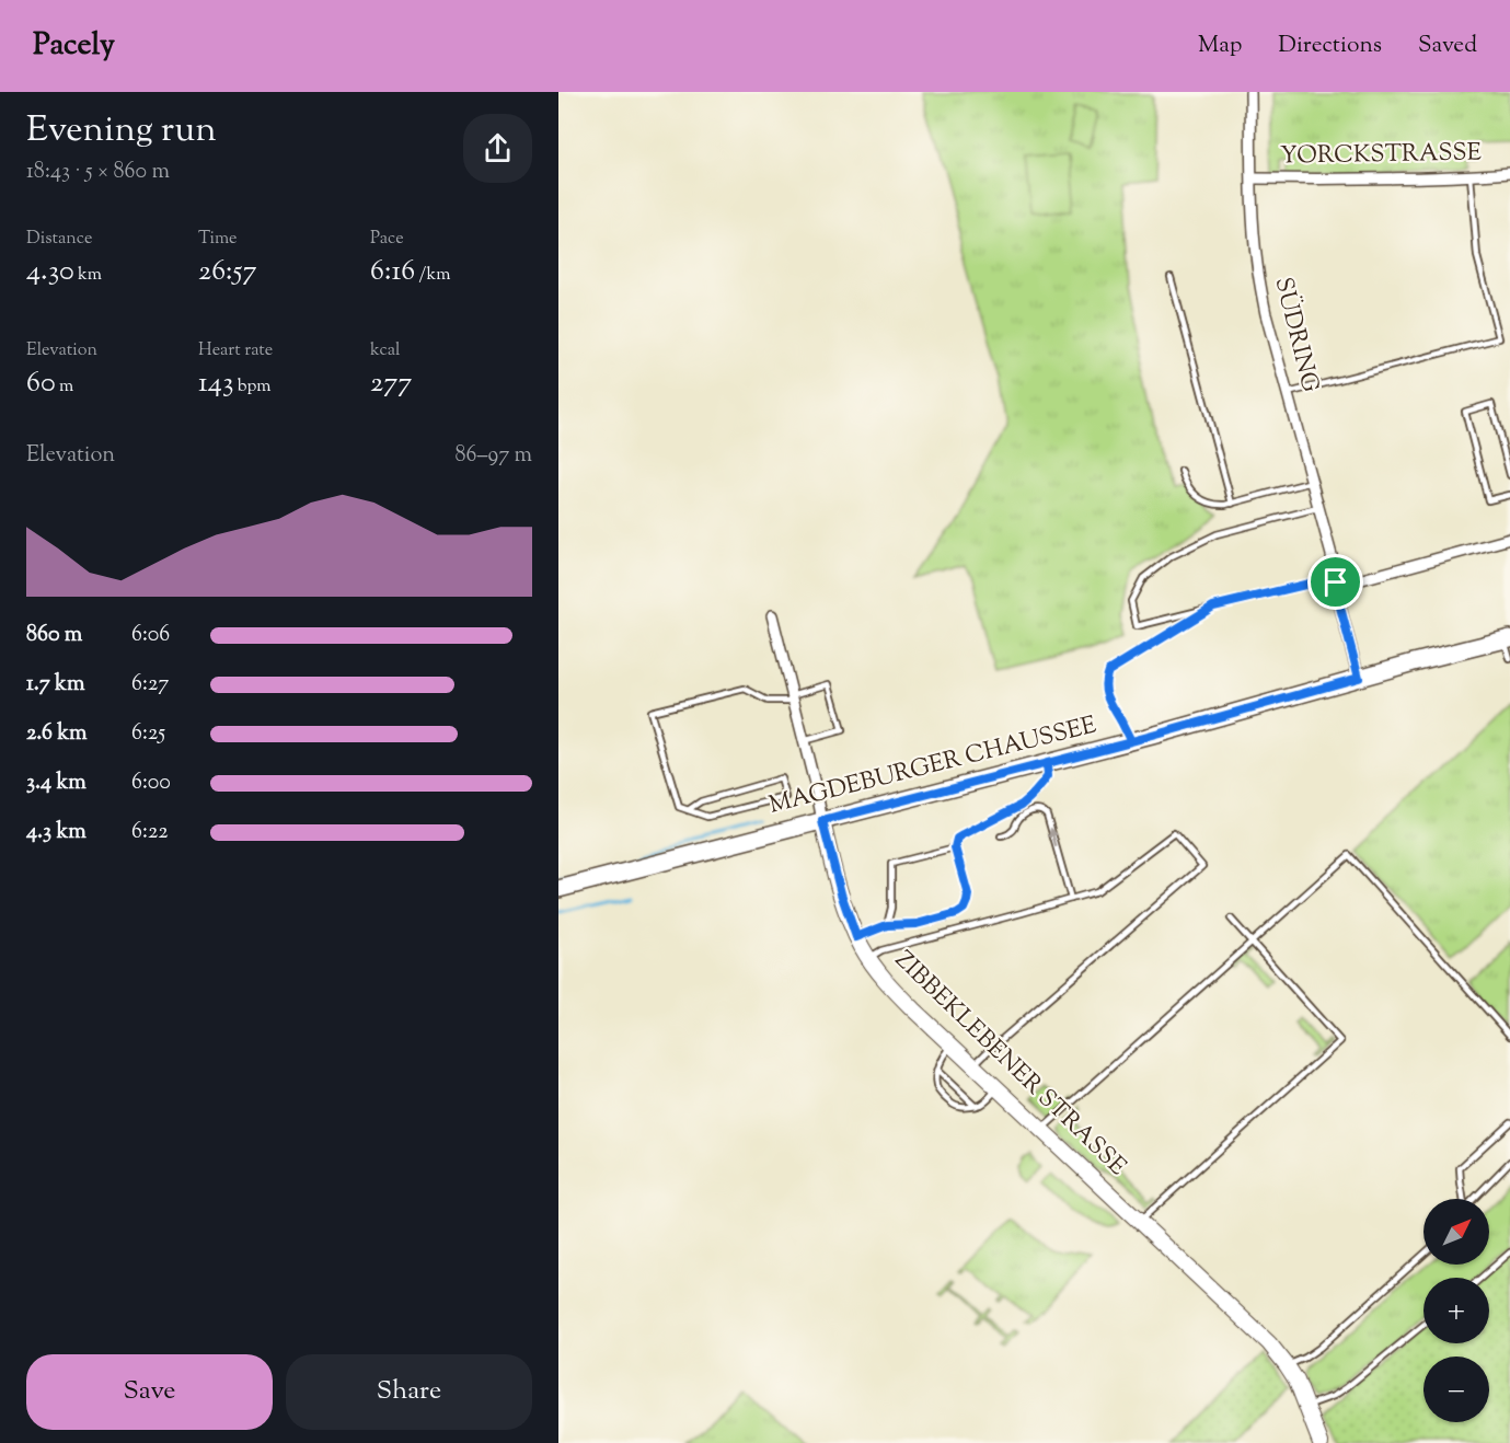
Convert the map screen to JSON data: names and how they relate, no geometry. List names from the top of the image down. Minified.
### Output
{"streets":{"main road":["MAGDEBURGER CHAUSSEE"],"street":["YORCKSTRASSE","SÜDRING","ZIBBEKLEBENER STRASSE"]},"crossings":[["YORCKSTRASSE","SÜDRING"],["SÜDRING","MAGDEBURGER CHAUSSEE"],["MAGDEBURGER CHAUSSEE","ZIBBEKLEBENER STRASSE"]],"north":"top right","page":{"header":"Pacely","nav":["Map","Directions","Saved"],"heading":["Evening run","18:43 · 5 × 860 m"],"stats":[["Distance","4.30 km"],["Time","26:57"],["Pace","6:16 /km"],["Elevation","60 m"],["Heart rate","143 bpm"],["kcal","277"]],"chart":["Elevation","86–97 m"],"list":[{"name":"860 m","note":"6:06"},{"name":"1.7 km","note":"6:27"},{"name":"2.6 km","note":"6:25"},{"name":"3.4 km","note":"6:00"},{"name":"4.3 km","note":"6:22"}],"map_buttons":["+","−"],"buttons":["Save","Share"]}}
